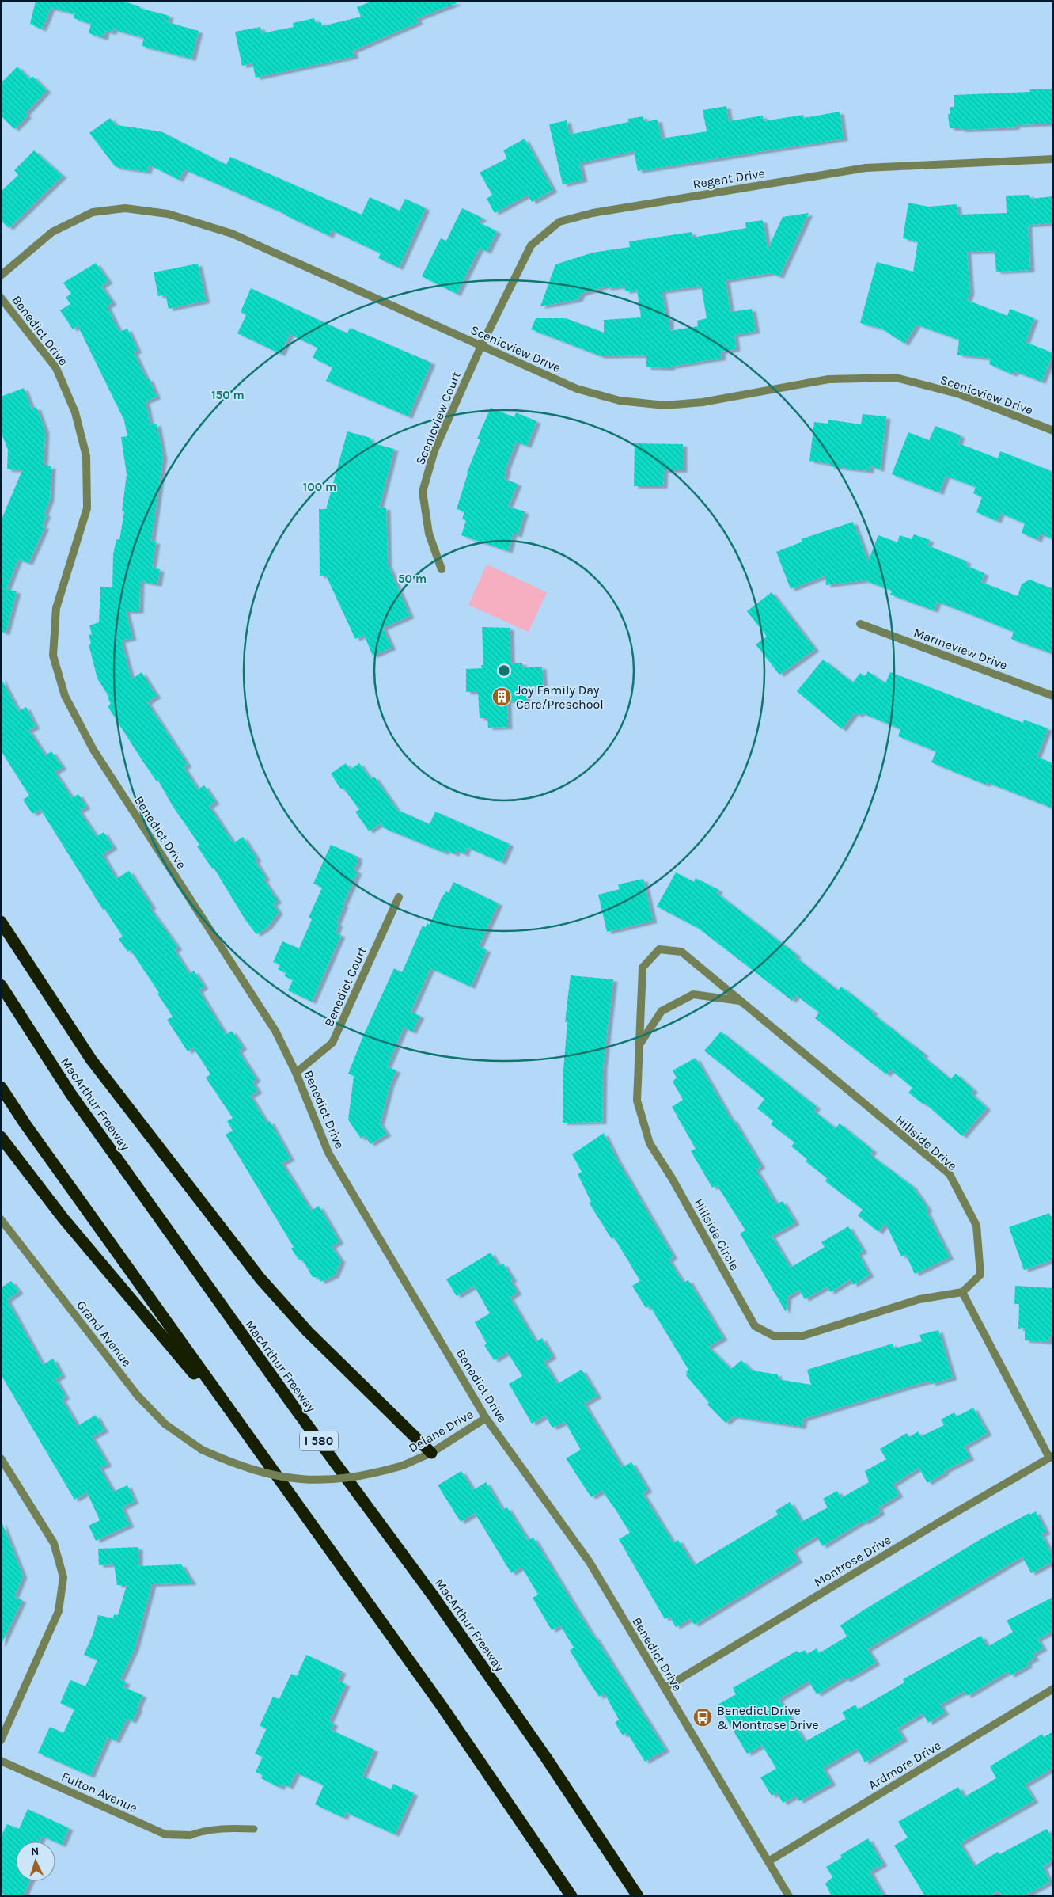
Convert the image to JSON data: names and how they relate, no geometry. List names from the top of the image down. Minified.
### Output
{"streets":{"highway":["MacArthur Freeway","I 580"],"street":["Regent Drive","Benedict Drive","Scenicview Drive","Scenicview Court","Marineview Drive","Benedict Court","Hillside Drive","Hillside Circle","Grand Avenue","Delane Drive","Montrose Drive","Ardmore Drive","Fulton Avenue"]},"crossings":[["Regent Drive","Scenicview Drive"],["Regent Drive","Scenicview Court"],["Benedict Drive","Benedict Court"],["Benedict Drive","Delane Drive"],["Benedict Drive","Montrose Drive"],["Benedict Drive","Ardmore Drive"],["Scenicview Drive","Scenicview Court"],["Hillside Drive","Hillside Circle"],["Grand Avenue","Delane Drive"]],"places":{"building":["Joy Family Day Care/Preschool"],"bus stop":["Benedict Drive & Montrose Drive"]},"north":"top","rings":["150 m","100 m","50 m"]}
